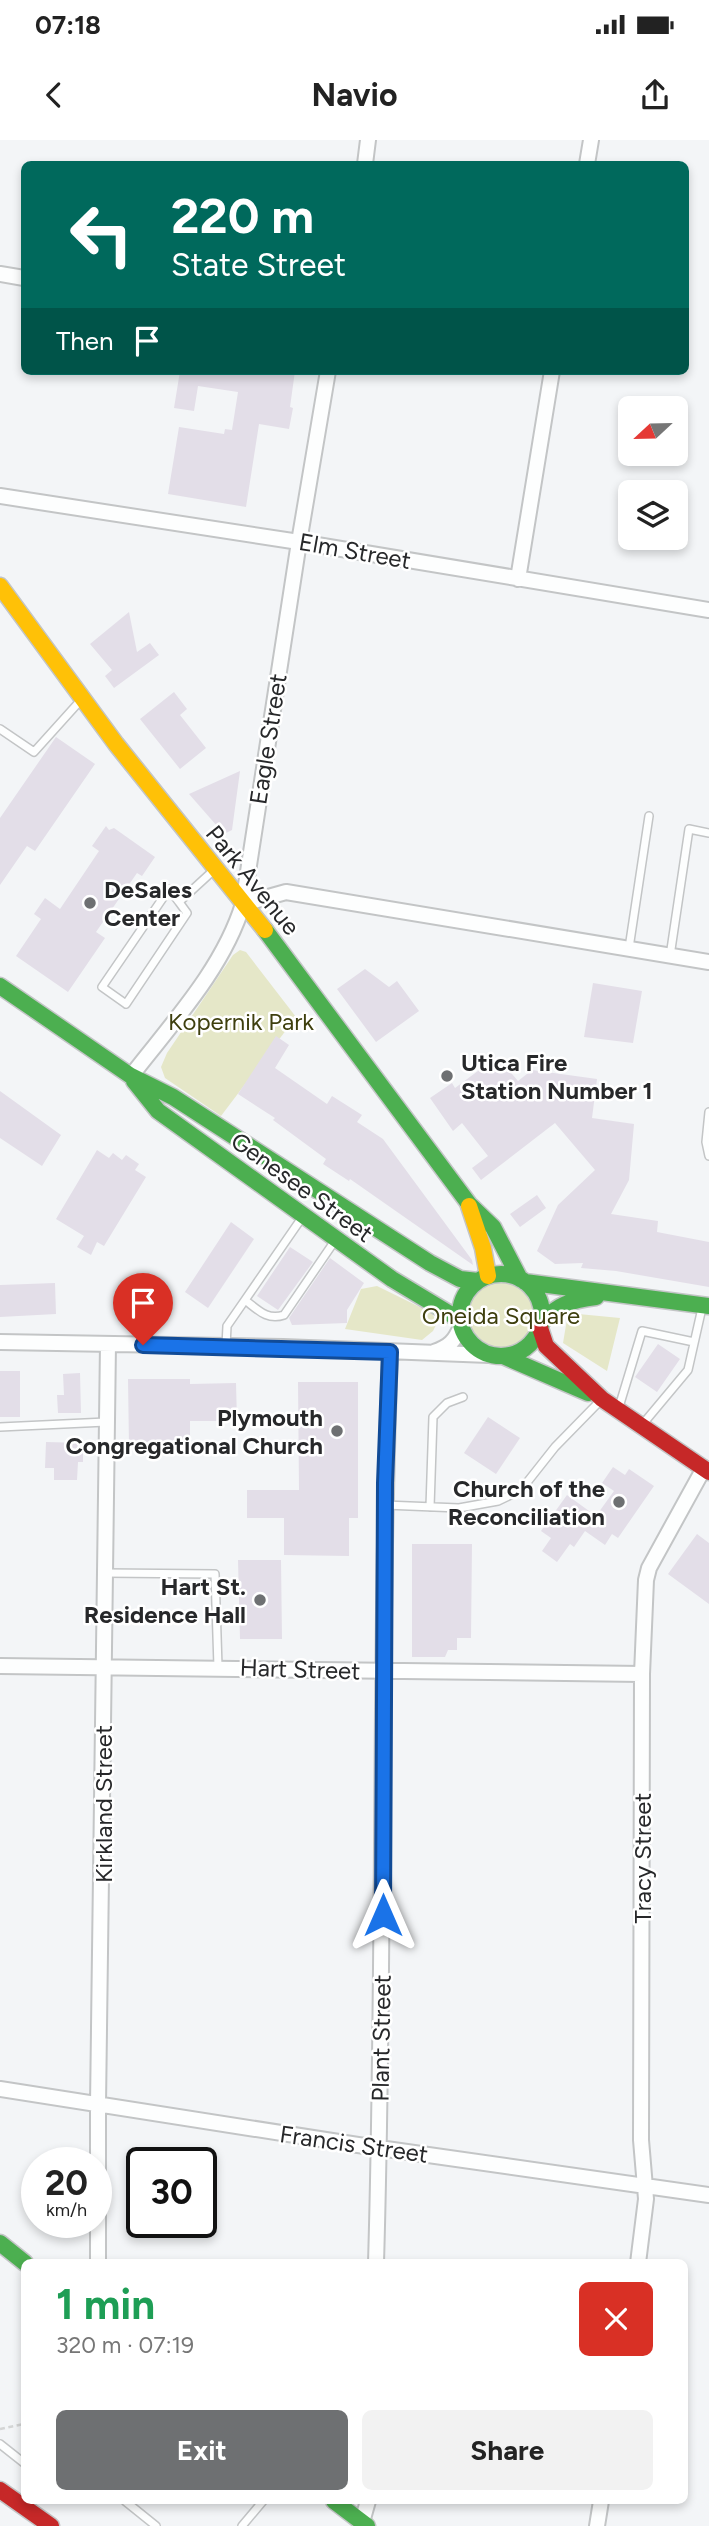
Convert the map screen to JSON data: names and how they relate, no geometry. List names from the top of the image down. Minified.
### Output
{"streets":{"main road":["Park Avenue","Genesee Street"],"street":["Elm Street","Eagle Street","Hart Street","Kirkland Street","Tracy Street","Plant Street","Francis Street"]},"crossings":[["Elm Street","Eagle Street"],["Eagle Street","Park Avenue"],["Eagle Street","Genesee Street"],["Park Avenue","Genesee Street"],["Hart Street","Kirkland Street"],["Hart Street","Tracy Street"],["Hart Street","Plant Street"],["Kirkland Street","Francis Street"],["Tracy Street","Francis Street"],["Plant Street","Francis Street"]],"parks":["Kopernik Park","Oneida Square"],"places":["DeSales Center","Utica Fire Station Number 1","Plymouth Congregational Church","Church of the Reconciliation","Hart St. Residence Hall"],"north":"left","page":{"status":"07:18","header":"Navio","turn":["220 m","State Street"],"then":"Then","speed":"20 km/h","limit":"30","heading":["1 min","320 m · 07:19"],"buttons":["Exit","Share"]}}
